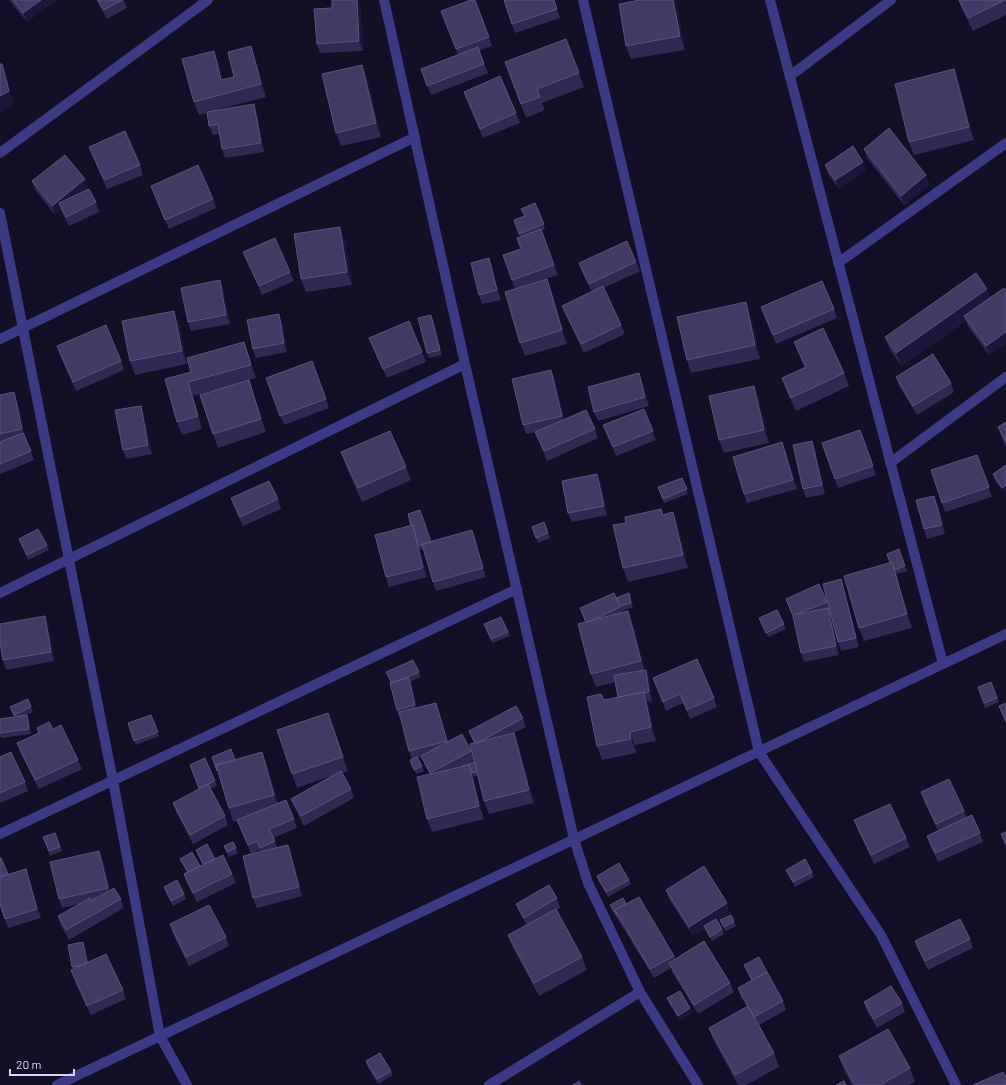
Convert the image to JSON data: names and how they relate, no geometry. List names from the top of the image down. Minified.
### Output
{"scale_bar":"20 m"}
